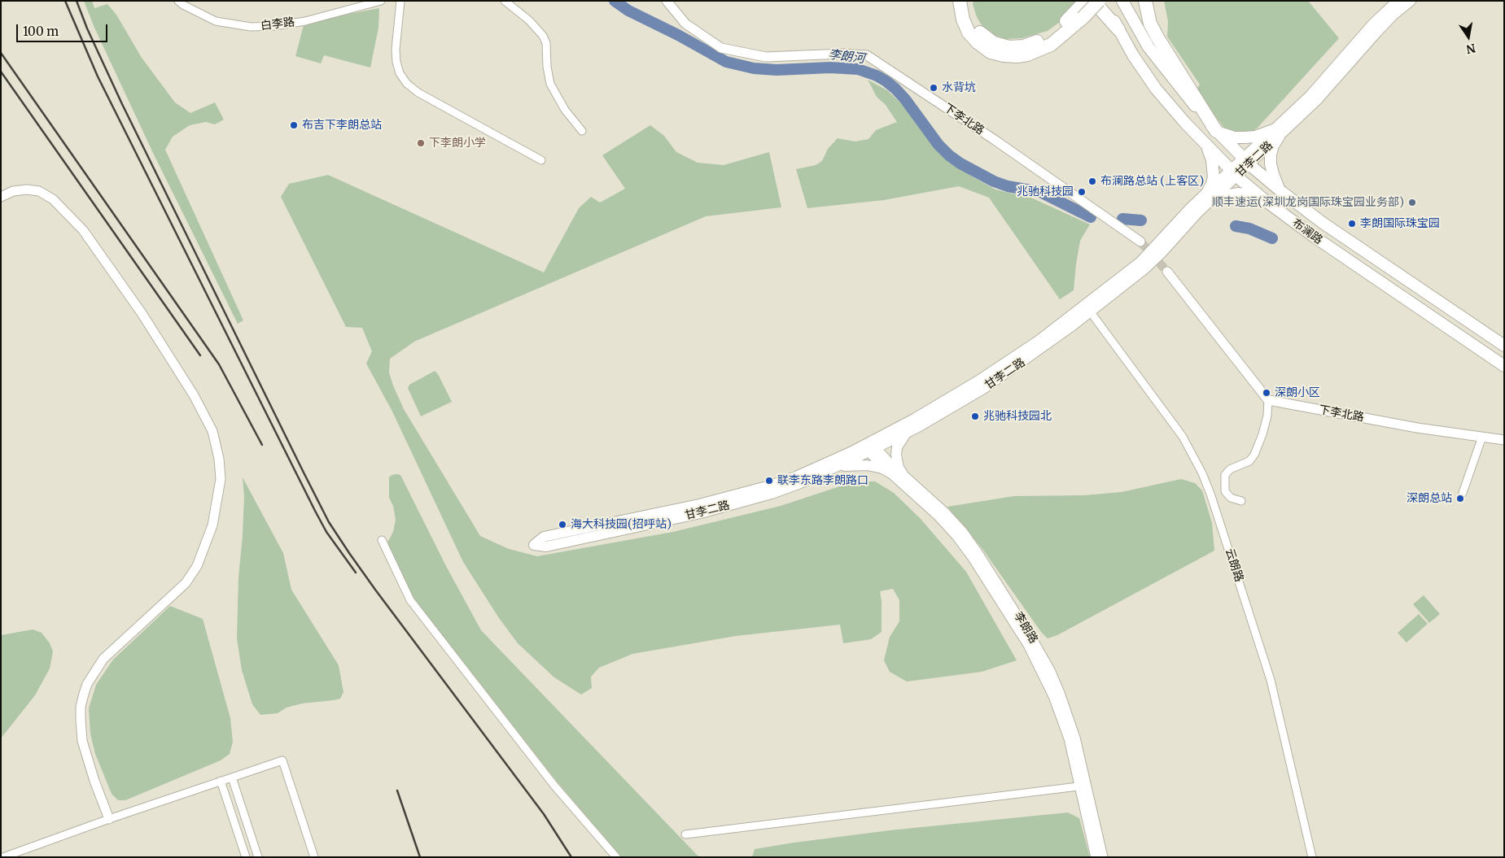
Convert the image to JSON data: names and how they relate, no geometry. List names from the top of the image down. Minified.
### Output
{"streets":{"main road":["甘李二路","布澜路"],"street":["白李路","下李北路","云朗路","李朗路"]},"crossings":[["甘李二路","布澜路"],["甘李二路","云朗路"],["甘李二路","李朗路"]],"water":["李朗河"],"places":["水背坑","布吉下李朗总站","下李朗小学","布澜路总站 (上客区)","兆驰科技园","顺丰速运(深圳龙岗国际珠宝园业务部)","李朗国际珠宝园","深朗小区","兆驰科技园北","联李东路李朗路口","深朗总站","海大科技园(招呼站)"],"scale_bar":"100 m","north":"bottom"}
